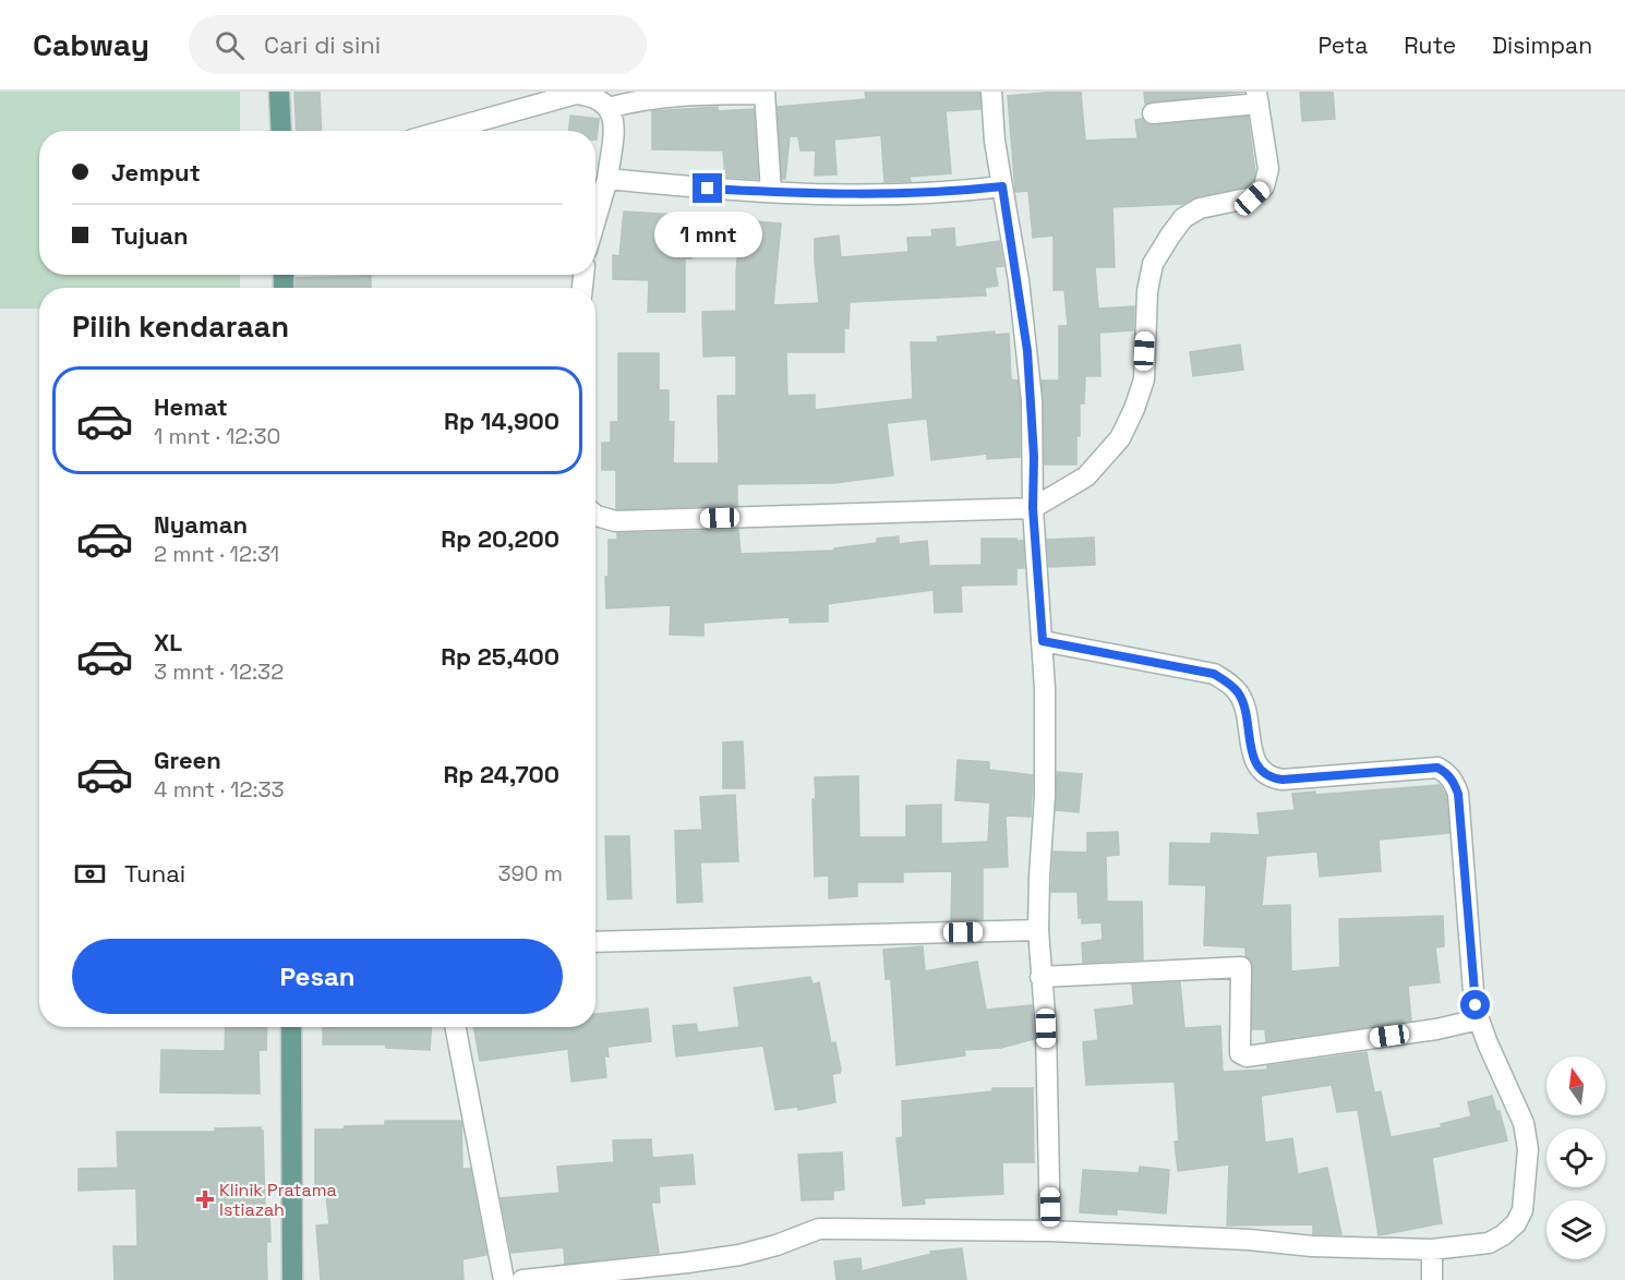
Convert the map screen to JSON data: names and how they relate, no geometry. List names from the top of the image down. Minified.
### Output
{"places":{"health":["Klinik Pratama Istiazah"]},"north":"top","page":{"header":"Cabway","search":"Cari di sini","nav":["Peta","Rute","Disimpan"],"banner":["Jemput","Tujuan"],"bubble":"1 mnt","heading":"Pilih kendaraan","list":[{"name":"Hemat","note":"1 mnt · 12:30","value":"Rp 14,900"},{"name":"Nyaman","note":"2 mnt · 12:31","value":"Rp 20,200"},{"name":"XL","note":"3 mnt · 12:32","value":"Rp 25,400"},{"name":"Green","note":"4 mnt · 12:33","value":"Rp 24,700"}],"pay":["Tunai","390 m"],"buttons":"Pesan"}}
